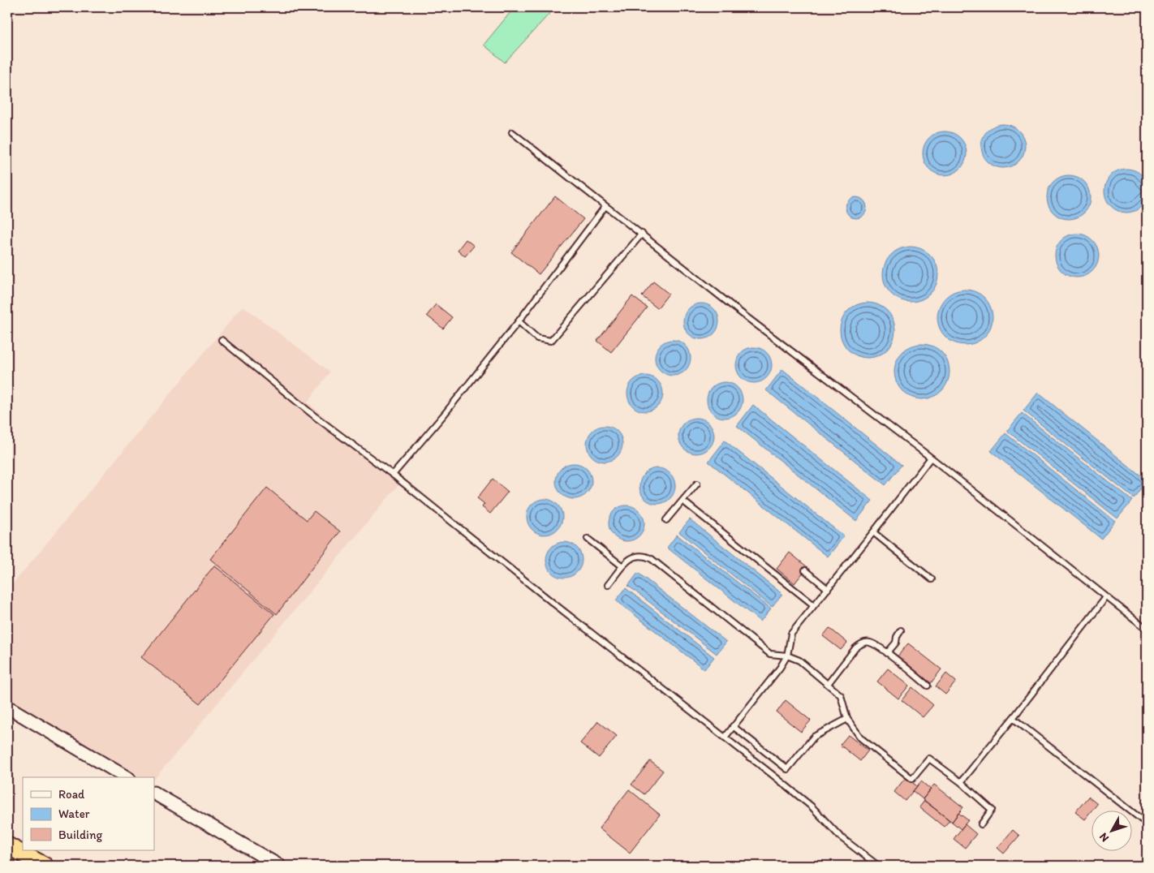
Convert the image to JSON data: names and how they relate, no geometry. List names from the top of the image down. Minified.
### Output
{"legend":["Road","Water","Building"],"north":"bottom left"}
